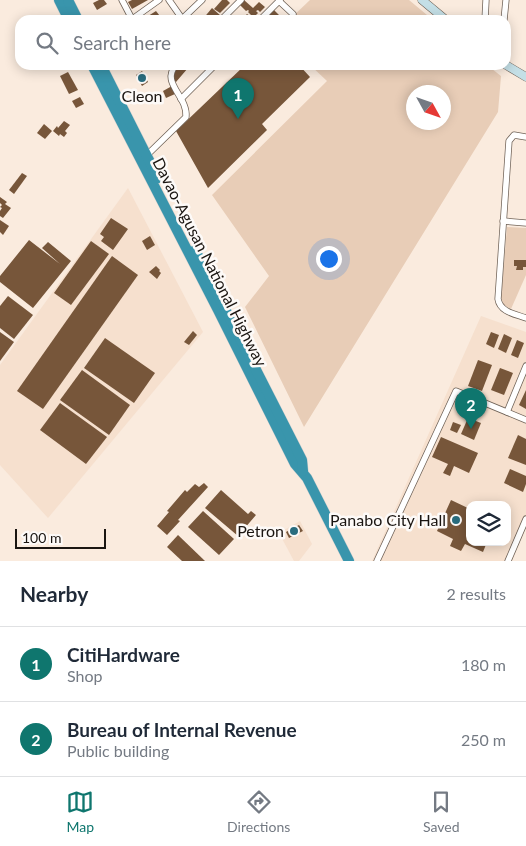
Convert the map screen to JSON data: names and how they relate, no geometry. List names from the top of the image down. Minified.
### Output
{"streets":{"highway":["Davao-Agusan National Highway"]},"places":["Cleon","Panabo City Hall","Petron"],"scale_bar":"100 m","north":"bottom right","page":{"search":"Search here","pins":["1","2"],"scale":"100 m","heading":["Nearby","2 results"],"list":[{"mark":"1","name":"CitiHardware","note":"Shop","value":"180 m"},{"mark":"2","name":"Bureau of Internal Revenue","note":"Public building","value":"250 m"}],"nav":["Map","Directions","Saved"]}}
